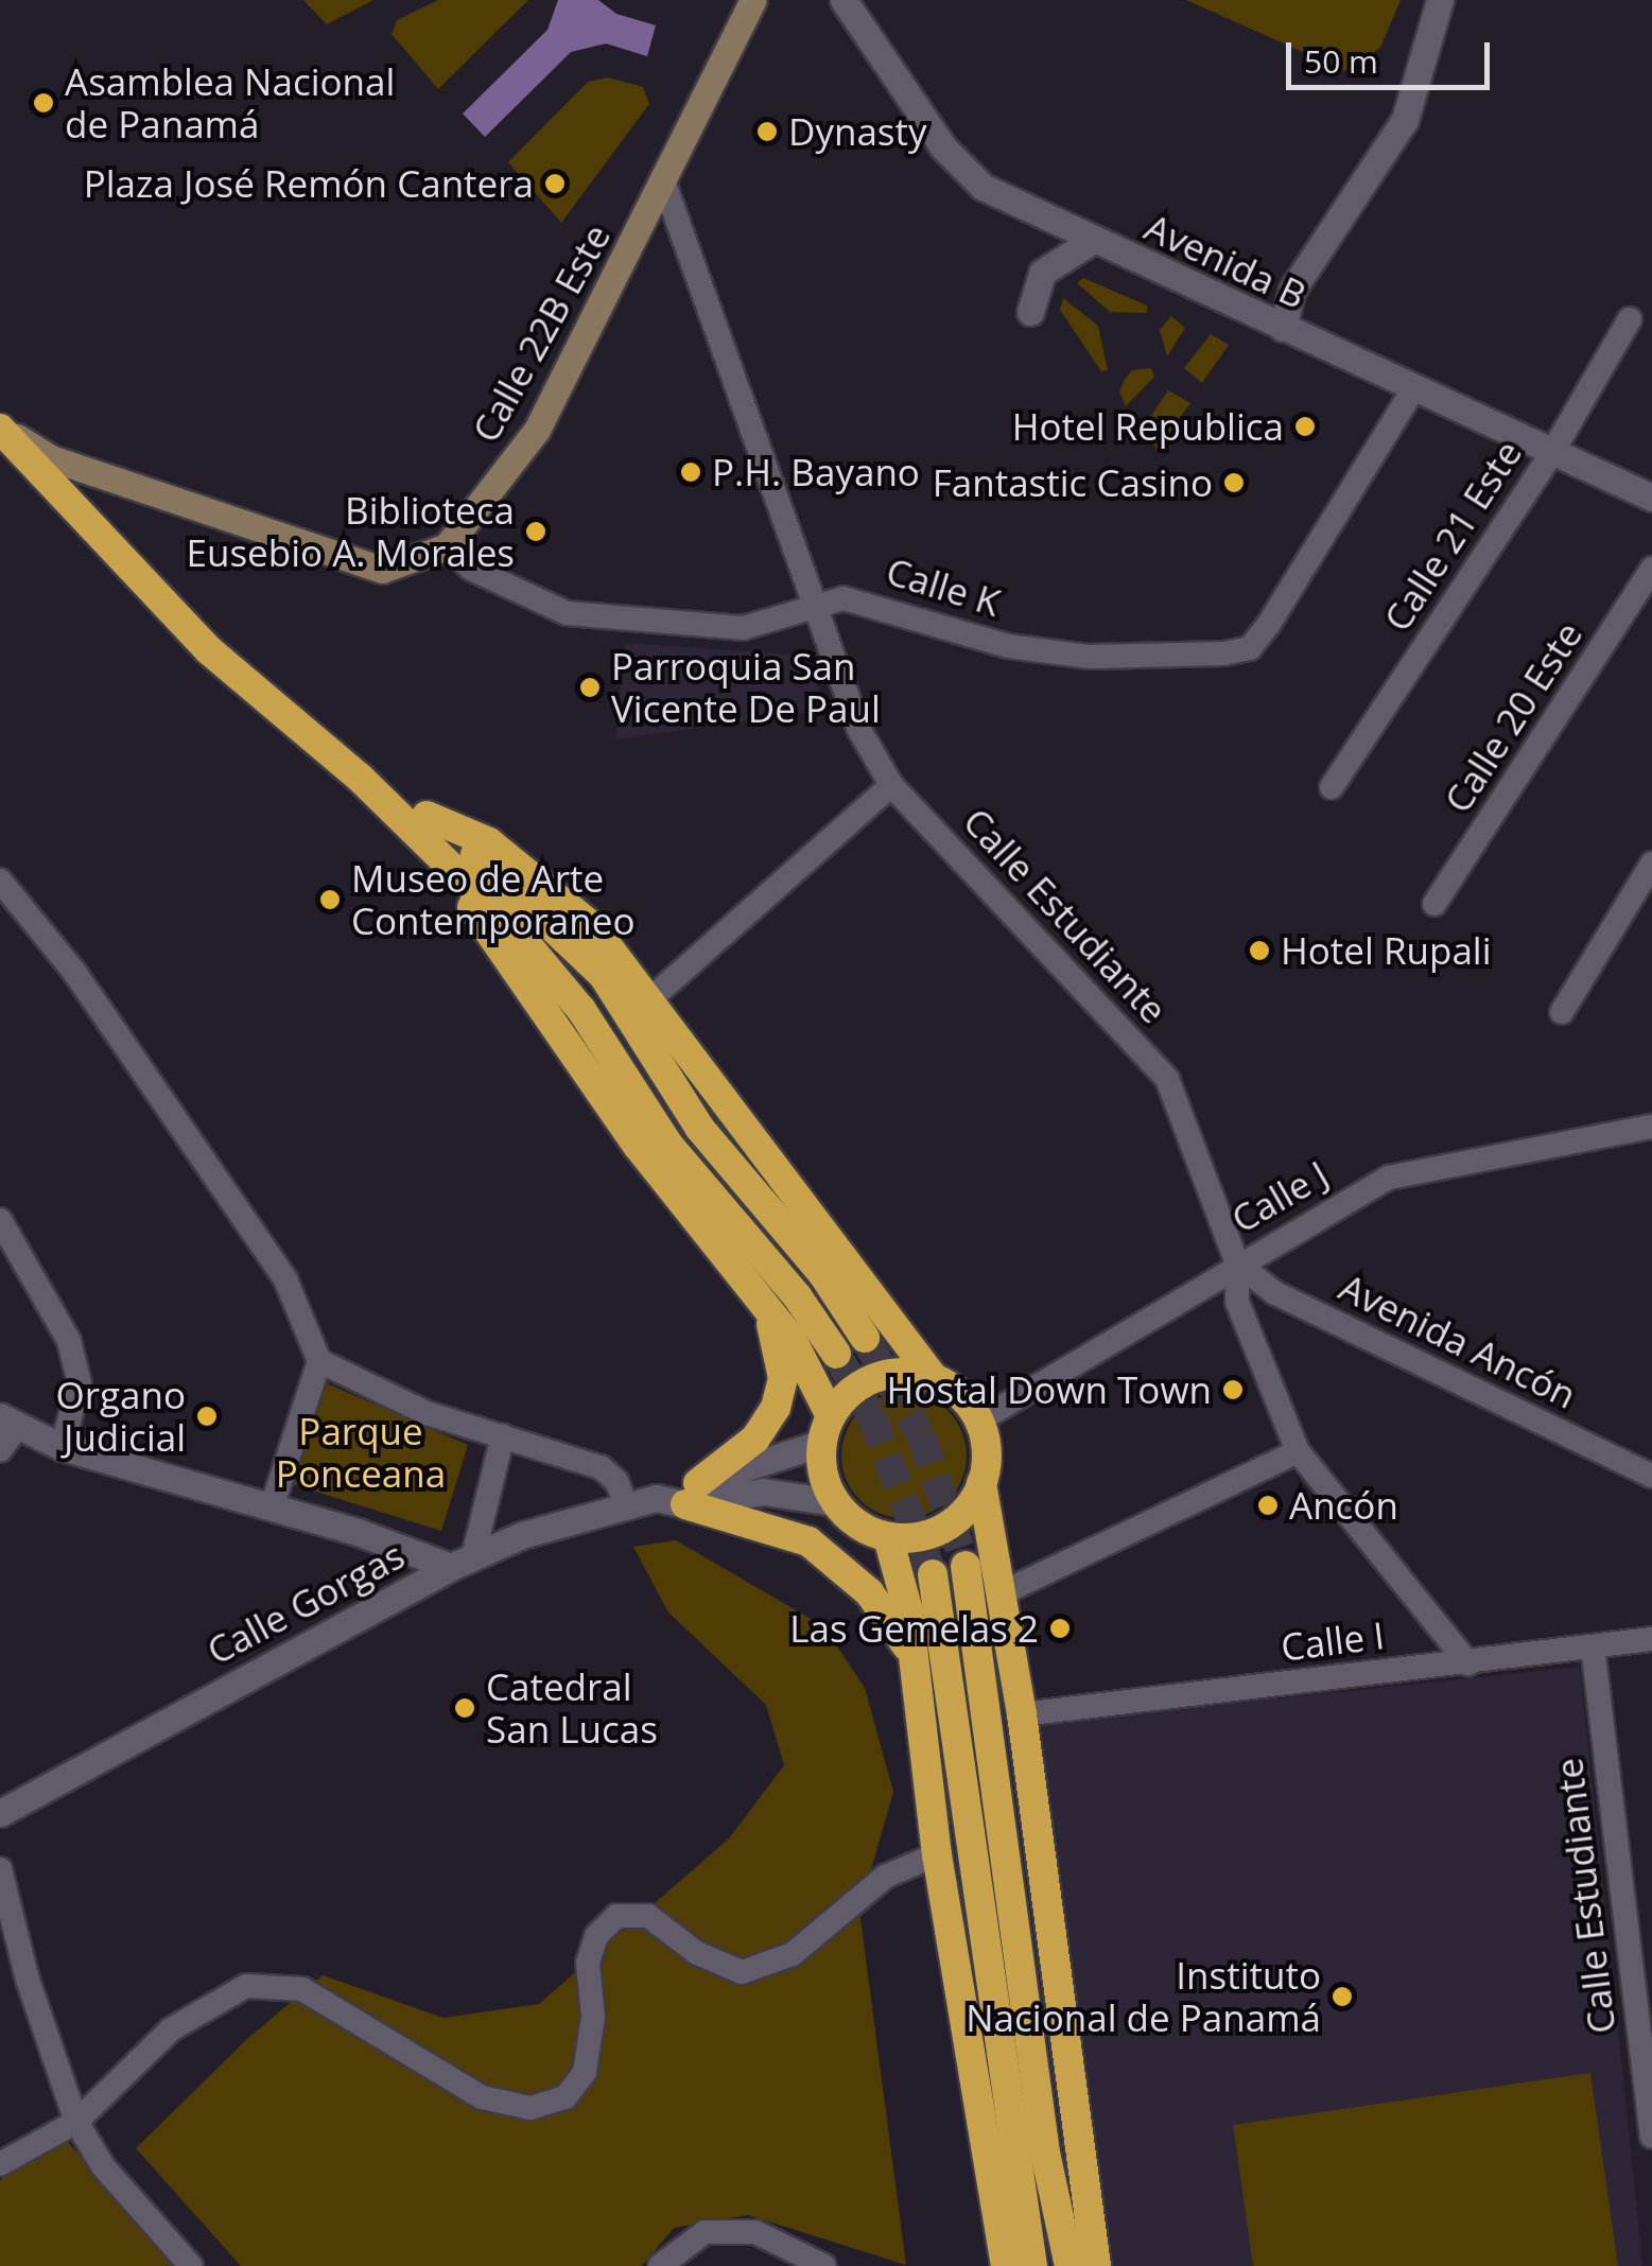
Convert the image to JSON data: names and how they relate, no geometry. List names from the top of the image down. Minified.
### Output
{"streets":{"main road":["Calle 22B Este"],"street":["Avenida B","Calle 21 Este","Calle K","Calle 20 Este","Calle Estudiante","Calle J","Avenida Ancón","Calle Gorgas","Calle I"]},"crossings":[["Avenida B","Calle 21 Este"],["Avenida B","Calle K"],["Calle 22B Este","Calle K"],["Calle 22B Este","Calle Estudiante"],["Calle K","Calle Estudiante"],["Calle Estudiante","Calle J"],["Calle Estudiante","Avenida Ancón"],["Calle Estudiante","Calle I"],["Calle J","Avenida Ancón"],["Calle J","Calle Gorgas"]],"parks":["Parque Ponceana"],"places":["Asamblea Nacional de Panamá","Dynasty","Plaza José Remón Cantera","Hotel Republica","P.H. Bayano","Fantastic Casino","Biblioteca Eusebio A. Morales","Parroquia San Vicente De Paul","Museo de Arte Contemporaneo","Hotel Rupali","Hostal Down Town","Organo Judicial","Ancón","Las Gemelas 2","Catedral San Lucas","Instituto Nacional de Panamá"],"scale_bar":"50 m"}
